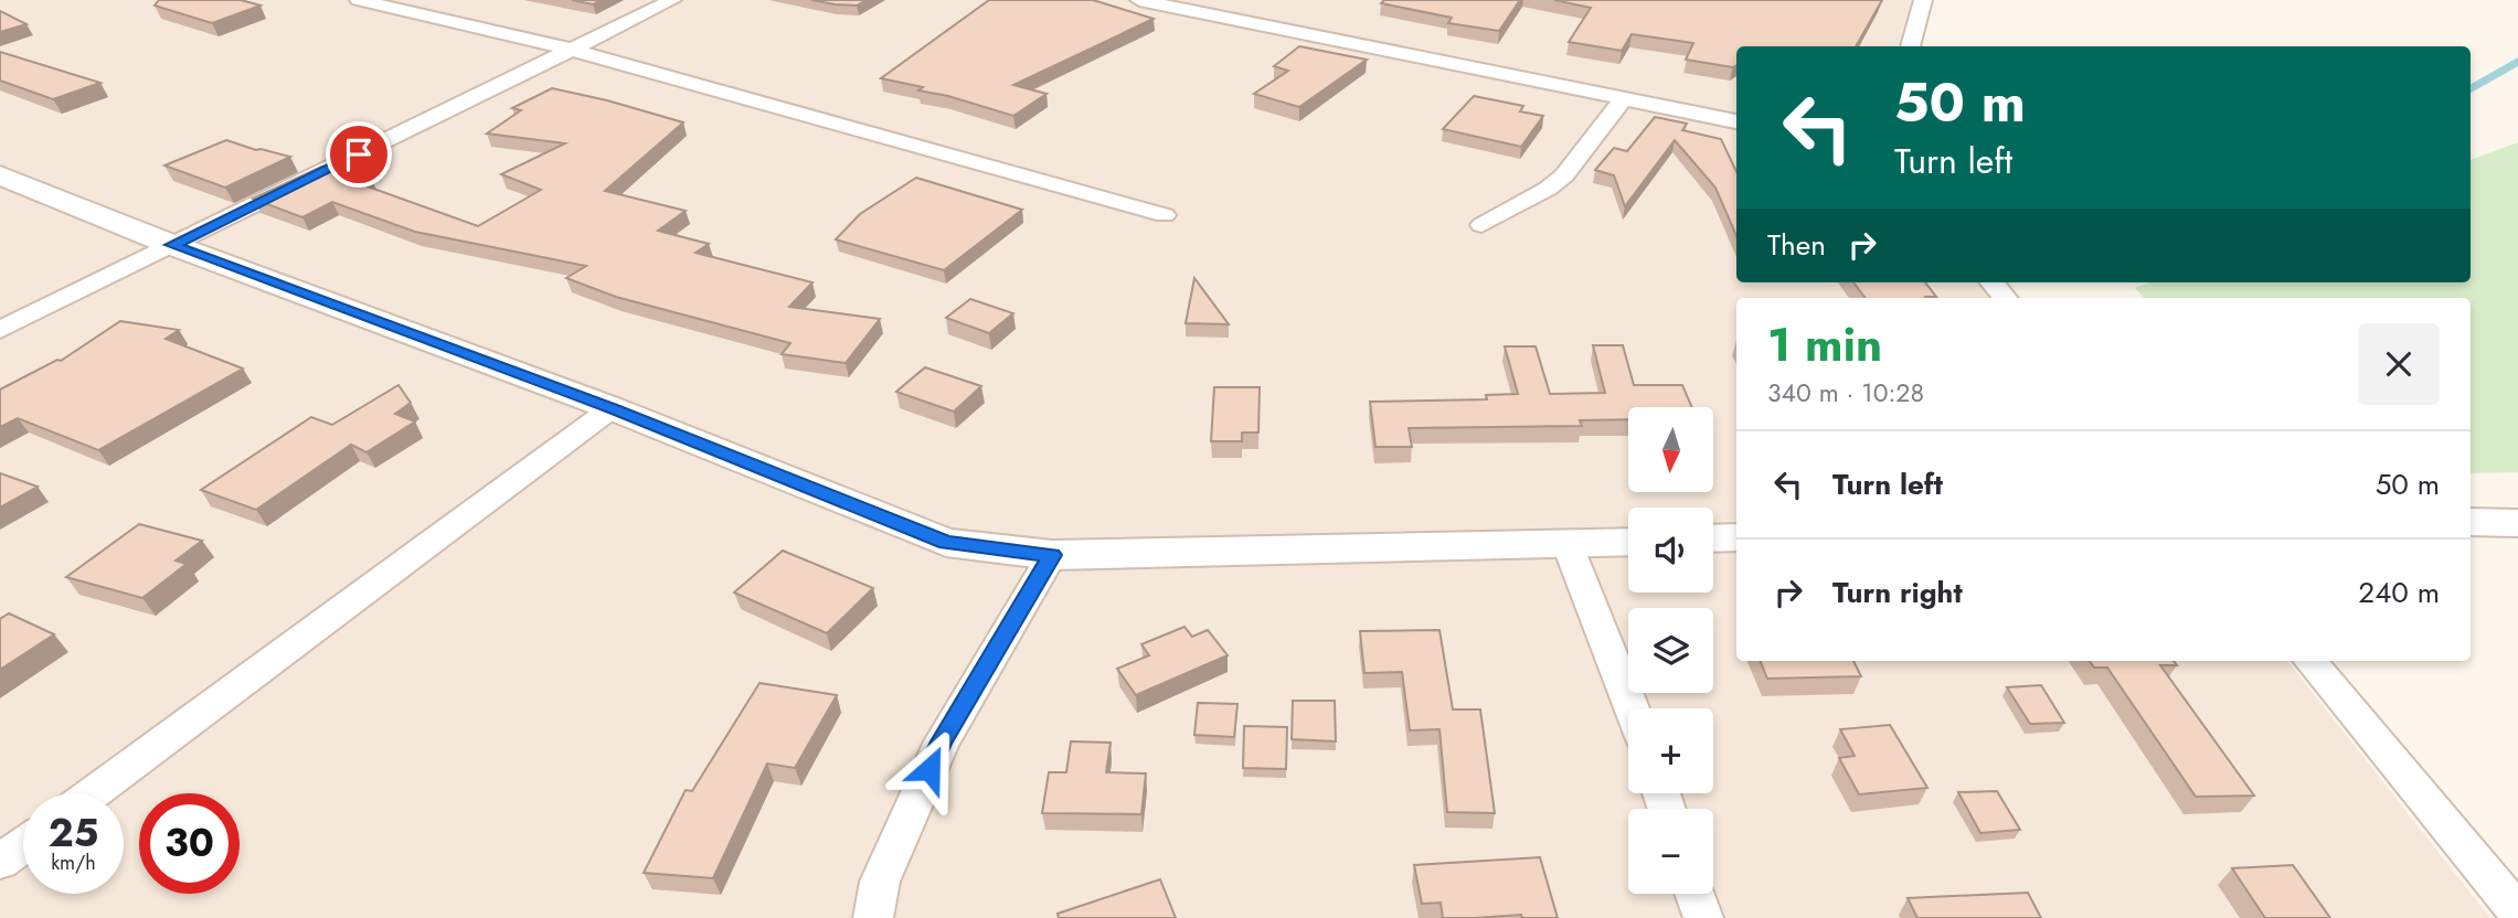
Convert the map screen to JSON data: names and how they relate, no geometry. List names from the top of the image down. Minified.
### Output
{"north":"bottom","page":{"turn":["50 m","Turn left"],"then":"Then","heading":["1 min","340 m · 10:28"],"map_buttons":["+","−"],"list":[{"name":"Turn left","value":"50 m"},{"name":"Turn right","value":"240 m"}],"speed":"25 km/h","limit":"30"}}
